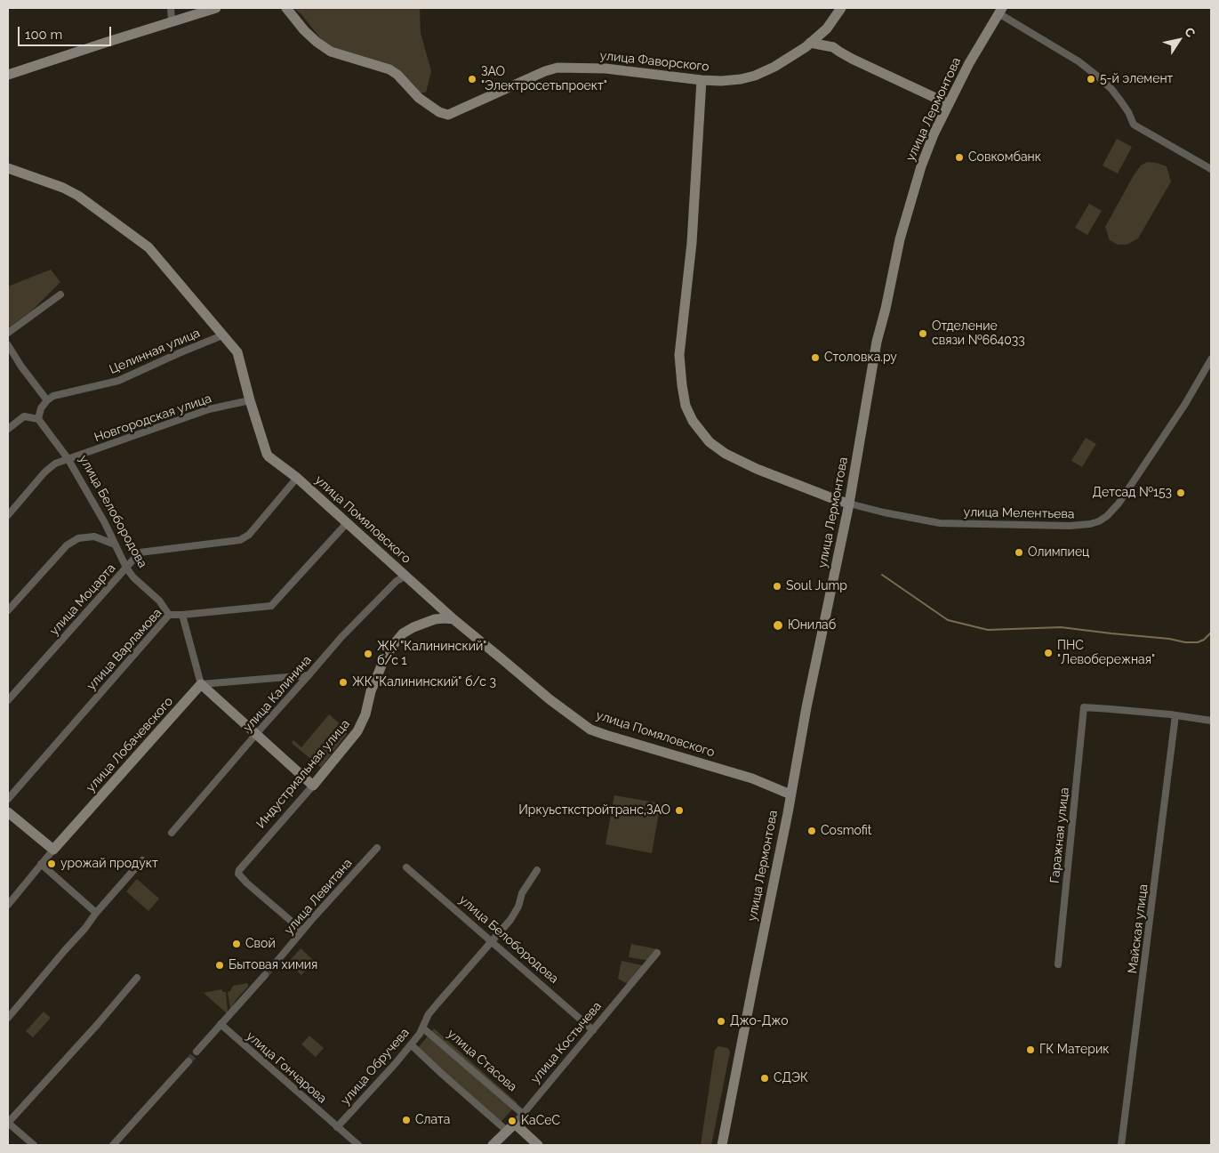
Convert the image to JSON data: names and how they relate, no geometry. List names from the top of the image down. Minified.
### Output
{"streets":{"street":["улица Фаворского","улица Лермонтова","Целинная улица","Новгородская улица","улица Белобородова","улица Мелентьева","улица Помяловского","улица Моцарта","улица Варламова","улица Калинина","улица Лобачевского","Индустриальная улица","Гаражная улица","улица Левитана","Майская улица","улица Костычева","улица Стасова","улица Обручева","улица Гончарова"]},"crossings":[["улица Лермонтова","улица Мелентьева"],["улица Лермонтова","улица Помяловского"],["Целинная улица","улица Помяловского"],["Новгородская улица","улица Белобородова"],["Новгородская улица","улица Помяловского"],["улица Белобородова","улица Моцарта"],["улица Белобородова","улица Варламова"],["улица Белобородова","улица Костычева"],["улица Белобородова","улица Обручева"],["улица Помяловского","улица Моцарта"],["улица Помяловского","улица Варламова"],["улица Помяловского","улица Калинина"],["улица Помяловского","Индустриальная улица"],["Индустриальная улица","улица Левитана"],["Гаражная улица","Майская улица"],["улица Костычева","улица Стасова"],["улица Стасова","улица Обручева"],["улица Обручева","улица Гончарова"]],"places":["ЗАО \"Электросетьпроект\"","5-й элемент","Совкомбанк","Отделение связи №664033","Столовка.ру","Детсад №153","Олимпиец","Soul Jump","Юнилаб","ПНС \"Левобережная\"","ЖК \"Калининский\" б/с 1","ЖК \"Калининский\" б/с 3","Иркуьсткстройтранс,ЗАО","Cosmofit","урожай продукт","Свой","Бытовая химия","Джо-Джо","ГК Материк","СДЭК","Слата","KaCeC"],"scale_bar":"100 m","north":"top right"}
